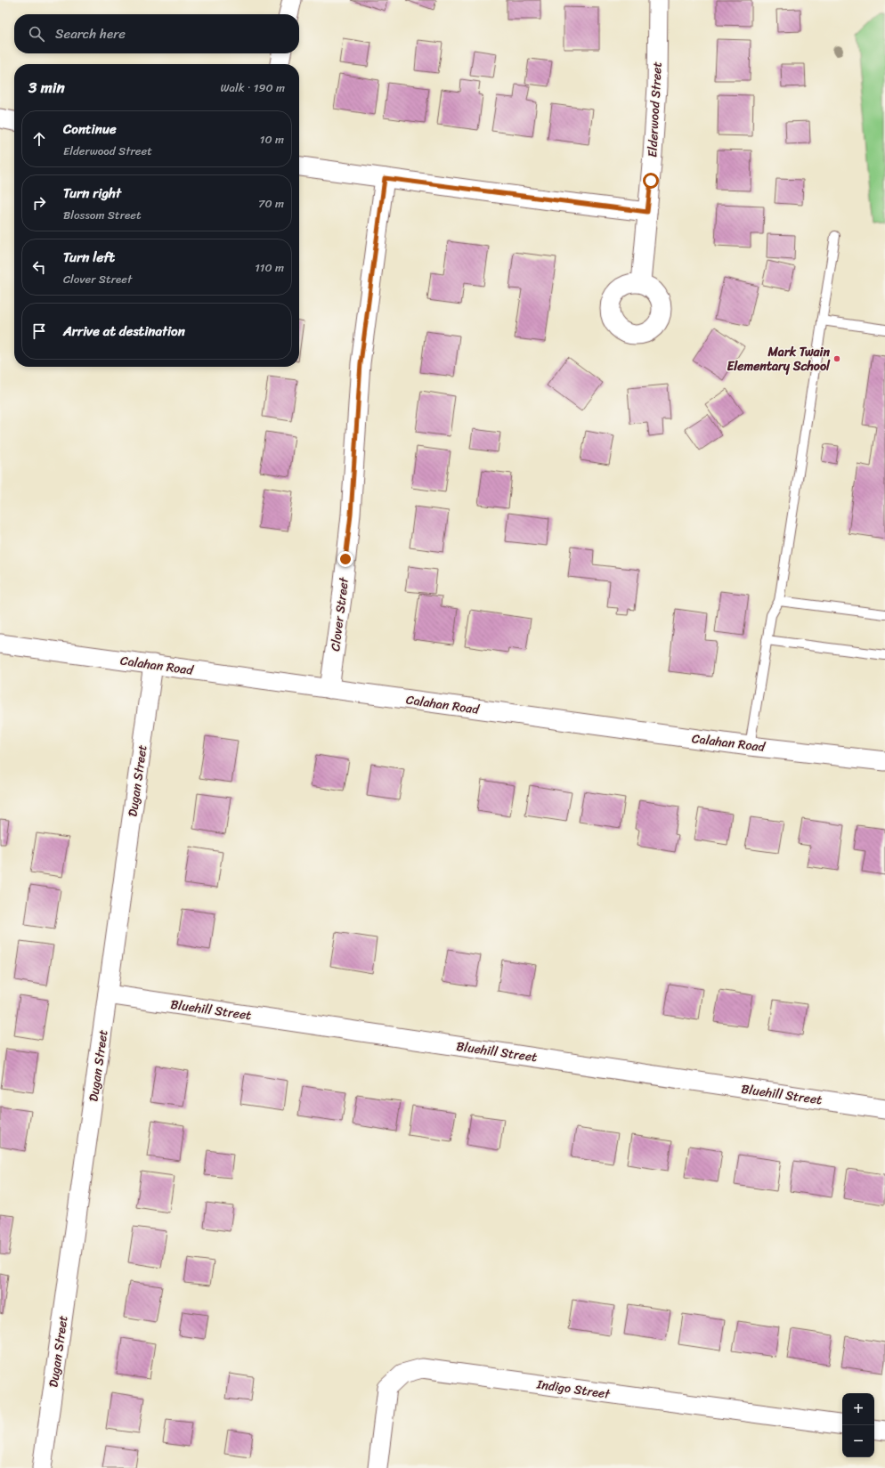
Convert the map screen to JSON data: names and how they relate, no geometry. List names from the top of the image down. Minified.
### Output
{"streets":{"street":["Elderwood Street","Clover Street","Calahan Road","Dugan Street","Bluehill Street","Indigo Street"]},"crossings":[["Clover Street","Calahan Road"],["Calahan Road","Dugan Street"],["Dugan Street","Bluehill Street"]],"places":["Mark Twain Elementary School"],"page":{"search":"Search here","heading":["3 min","Walk · 190 m"],"list":[["Continue","Elderwood Street","10 m"],["Turn right","Blossom Street","70 m"],["Turn left","Clover Street","110 m"],"Arrive at destination"],"map_buttons":["+","−"]}}
